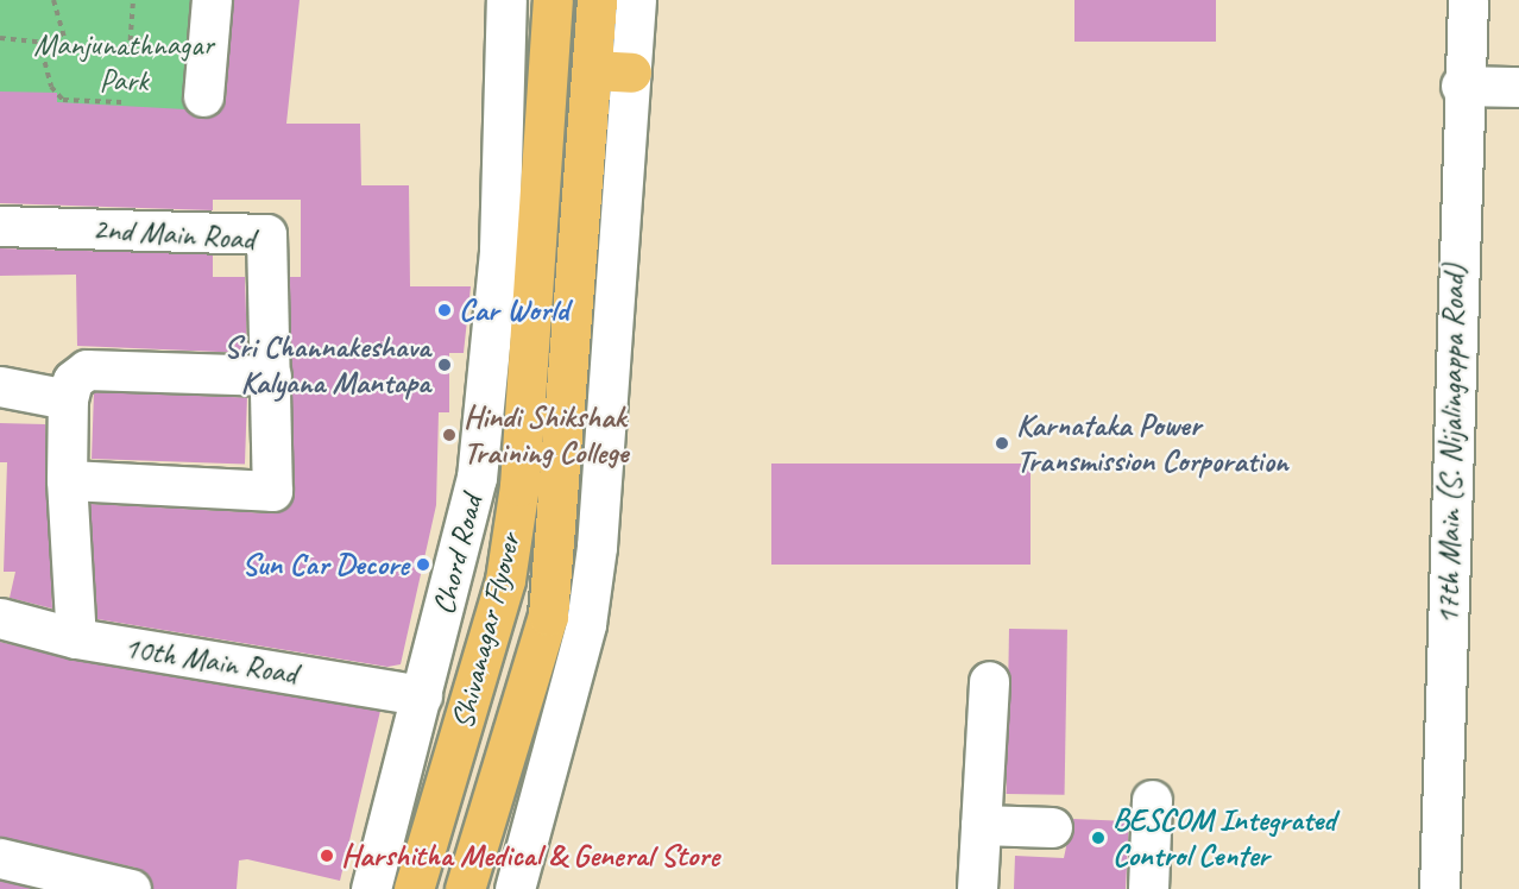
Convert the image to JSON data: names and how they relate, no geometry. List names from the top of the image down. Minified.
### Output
{"streets":{"main road":["Shivanagar Flyover"],"street":["2nd Main Road","17th Main (S. Nijalingappa Road)","Chord Road","10th Main Road"]},"crossings":[["Chord Road","10th Main Road"]],"parks":["Manjunathnagar Park"],"places":["Car World","Sri Channakeshava Kalyana Mantapa","Hindi Shikshak Training College","Karnataka Power Transmission Corporation","Sun Car Decore","BESCOM Integrated Control Center","Harshitha Medical & General Store"]}
